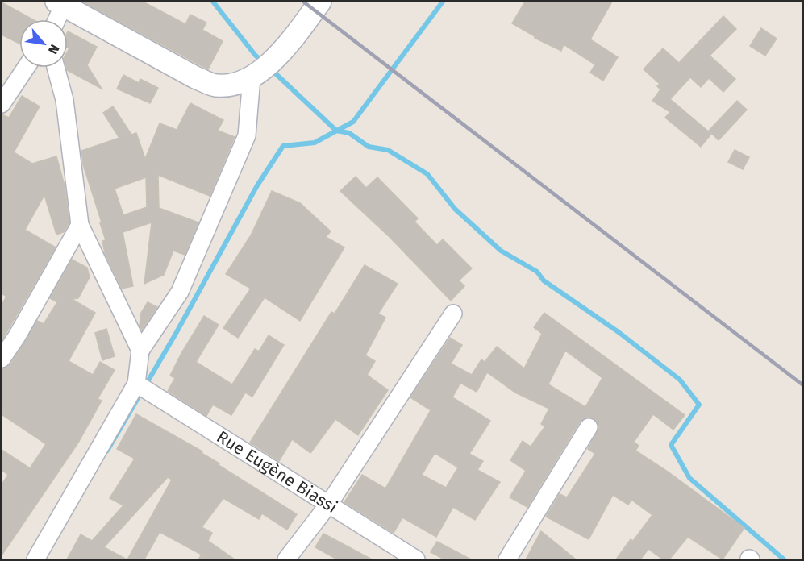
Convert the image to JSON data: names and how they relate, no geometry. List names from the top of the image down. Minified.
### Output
{"streets":{"street":["Rue Eugène Biassi"]},"north":"bottom right"}
